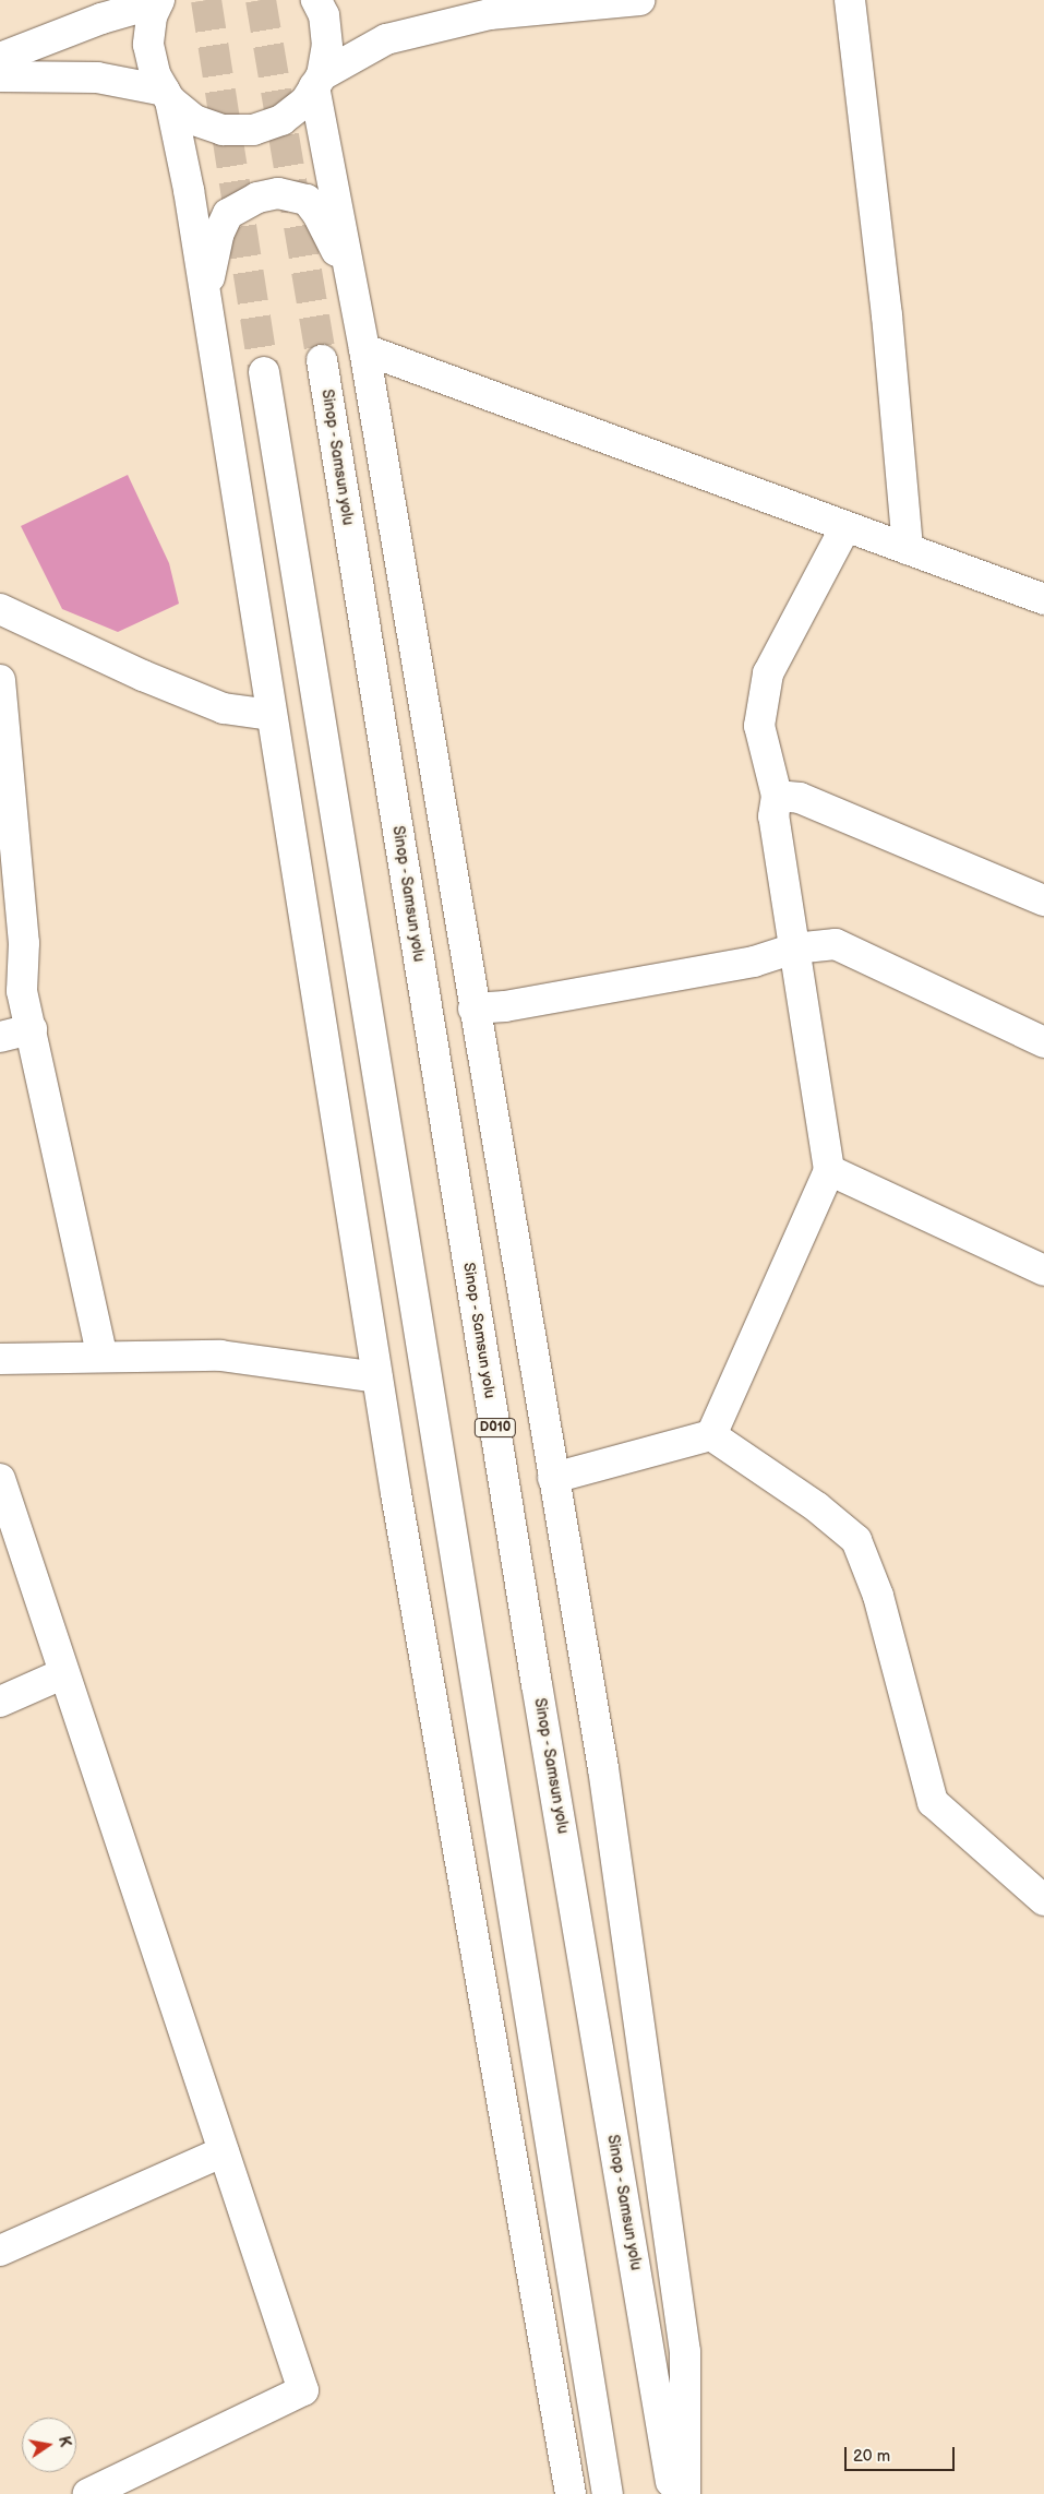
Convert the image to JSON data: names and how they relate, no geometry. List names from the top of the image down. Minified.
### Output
{"streets":{"main road":["Sinop - Samsun yolu","D010"]},"scale_bar":"20 m","north":"right"}
